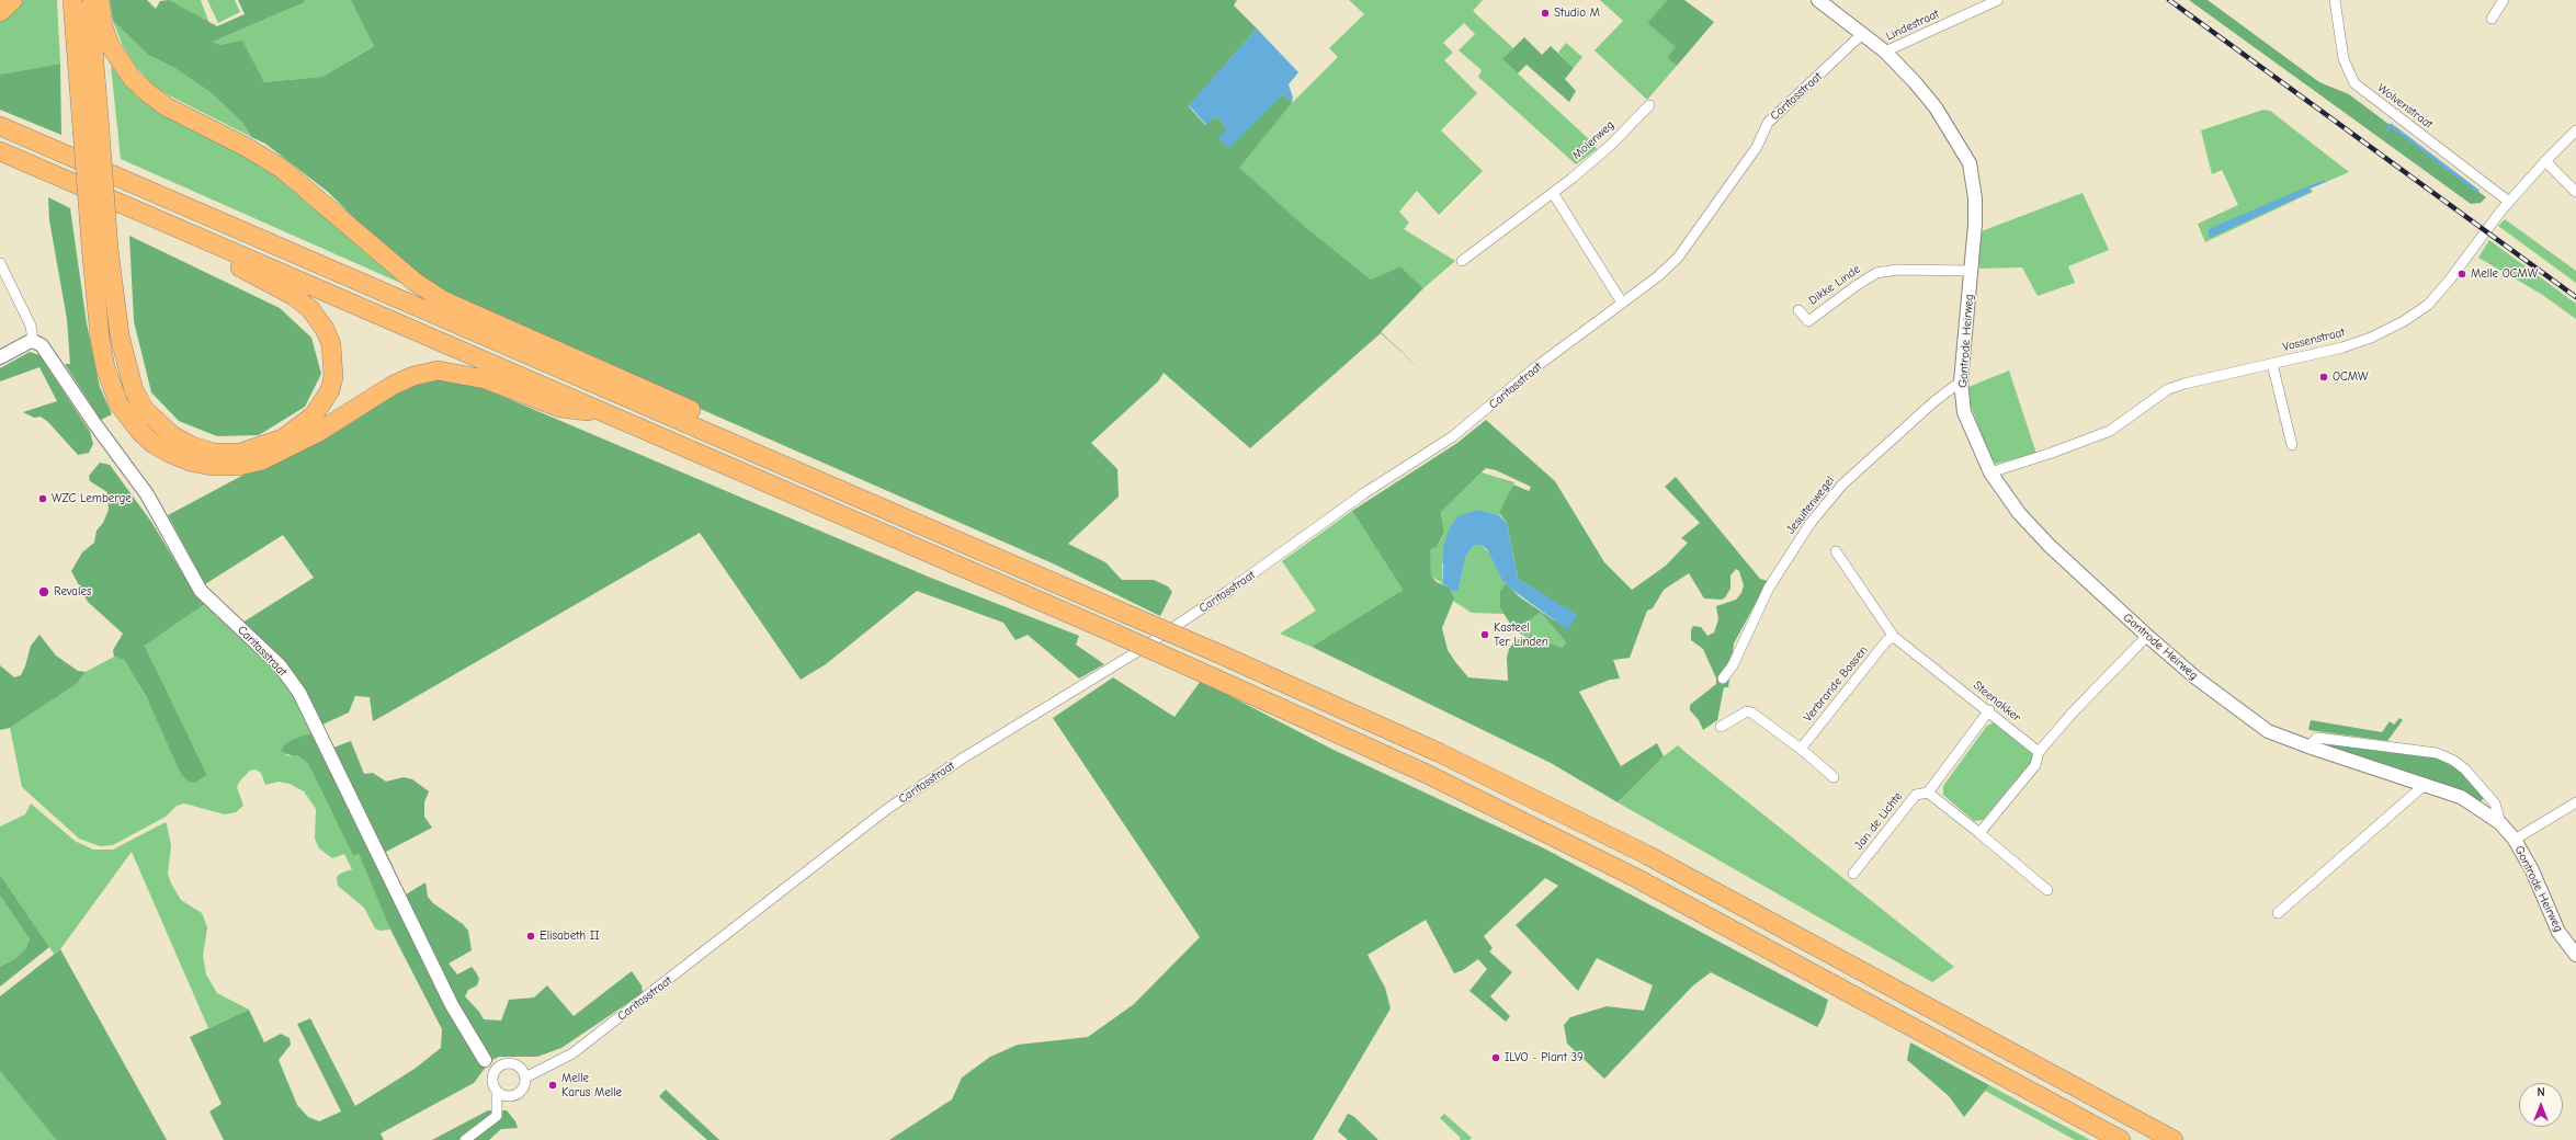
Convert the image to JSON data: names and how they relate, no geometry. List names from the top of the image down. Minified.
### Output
{"streets":{"street":["Lindestraat","Caritasstraat","Wolvenstraat","Molenweg","Dikke Linde","Vossenstraat","Gontrode Heirweg","Jesuitenwegel","Verbrande Bossen","Steenakker","Jan de Lichte"]},"crossings":[["Lindestraat","Gontrode Heirweg"],["Caritasstraat","Gontrode Heirweg"],["Wolvenstraat","Vossenstraat"],["Dikke Linde","Gontrode Heirweg"],["Vossenstraat","Gontrode Heirweg"],["Gontrode Heirweg","Jesuitenwegel"],["Verbrande Bossen","Steenakker"]],"places":["Studio M","Melle OCMW","OCMW","WZC Lemberge","Revales","Kasteel Ter Linden","Elisabeth II","ILVO - Plant 39","Melle Karus Melle"],"north":"top"}
